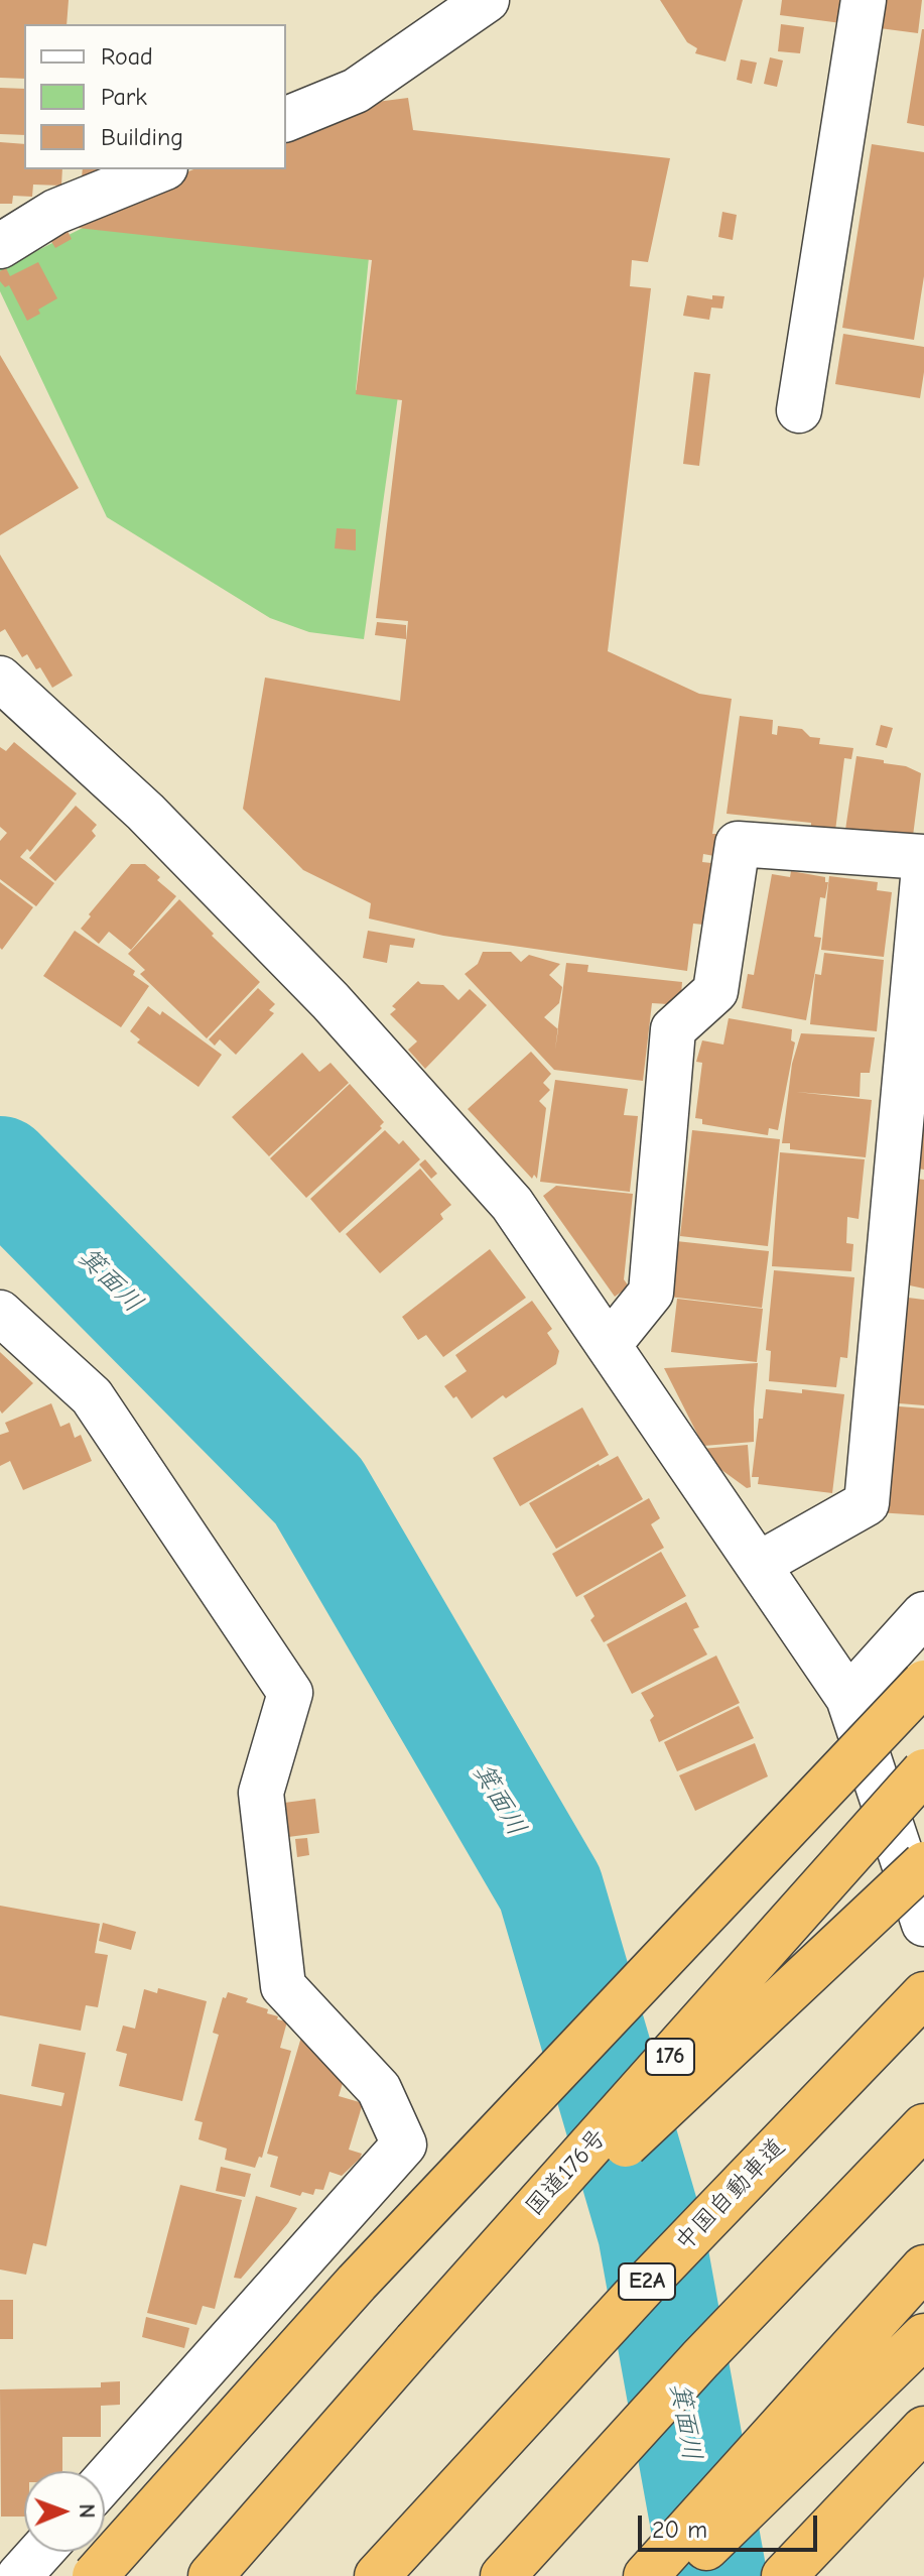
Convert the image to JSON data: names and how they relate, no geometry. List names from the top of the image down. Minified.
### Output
{"streets":{"highway":["176","国道176号","中国自動車道","E2A"]},"water":["箕面川"],"legend":["Road","Park","Building"],"scale_bar":"20 m","north":"right"}
